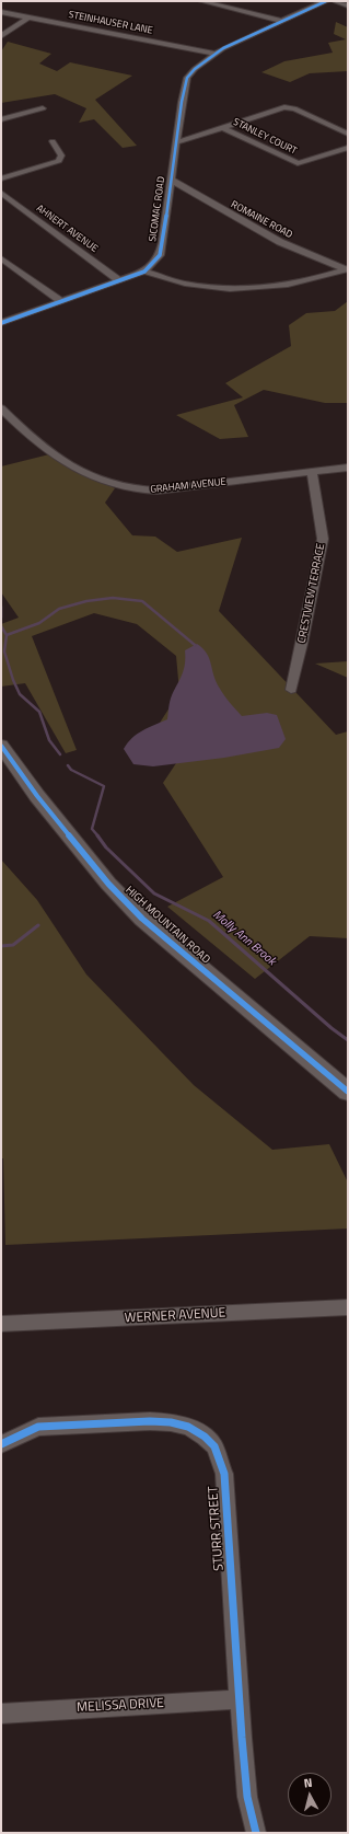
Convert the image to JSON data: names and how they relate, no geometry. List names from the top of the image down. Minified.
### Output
{"streets":{"street":["STEINHAUSER LANE","STANLEY COURT","SICOMAC ROAD","ROMAINE ROAD","AHNERT AVENUE","GRAHAM AVENUE","CRESTVIEW TERRACE","HIGH MOUNTAIN ROAD","WERNER AVENUE","STURR STREET","MELISSA DRIVE"]},"crossings":[["STEINHAUSER LANE","SICOMAC ROAD"],["STANLEY COURT","SICOMAC ROAD"],["SICOMAC ROAD","ROMAINE ROAD"],["SICOMAC ROAD","AHNERT AVENUE"],["GRAHAM AVENUE","CRESTVIEW TERRACE"],["STURR STREET","MELISSA DRIVE"]],"water":["Molly Ann Brook"],"north":"top"}
